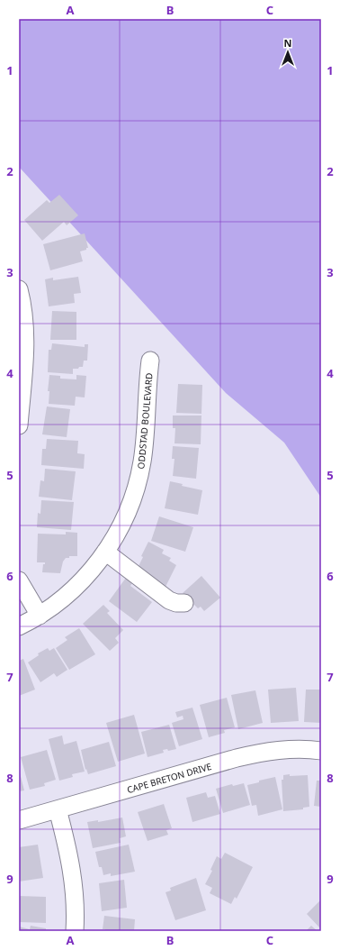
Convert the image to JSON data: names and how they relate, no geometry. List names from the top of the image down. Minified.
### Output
{"streets":{"street":["ODDSTAD BOULEVARD","CAPE BRETON DRIVE"]},"north":"top","grid":{"columns":["A","B","C"],"rows":["1","2","3","4","5","6","7","8","9"]}}
